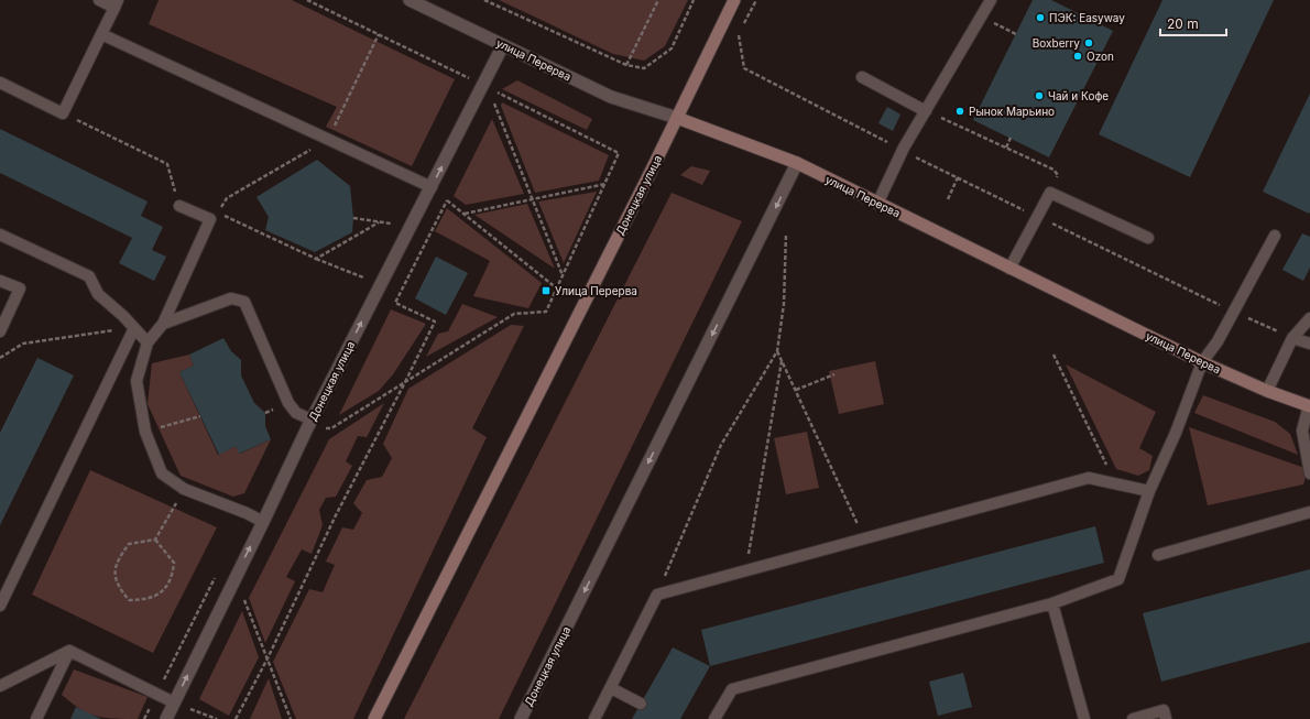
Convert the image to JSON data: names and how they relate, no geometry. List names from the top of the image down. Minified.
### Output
{"streets":{"main road":["улица Перерва","Донецкая улица"]},"crossings":[["улица Перерва","Донецкая улица"]],"places":{"other":["ПЭК: Easyway","Boxberry","Ozon","Чай и Кофе","Рынок Марьино"],"transit":["Улица Перерва"]},"scale_bar":"20 m"}
